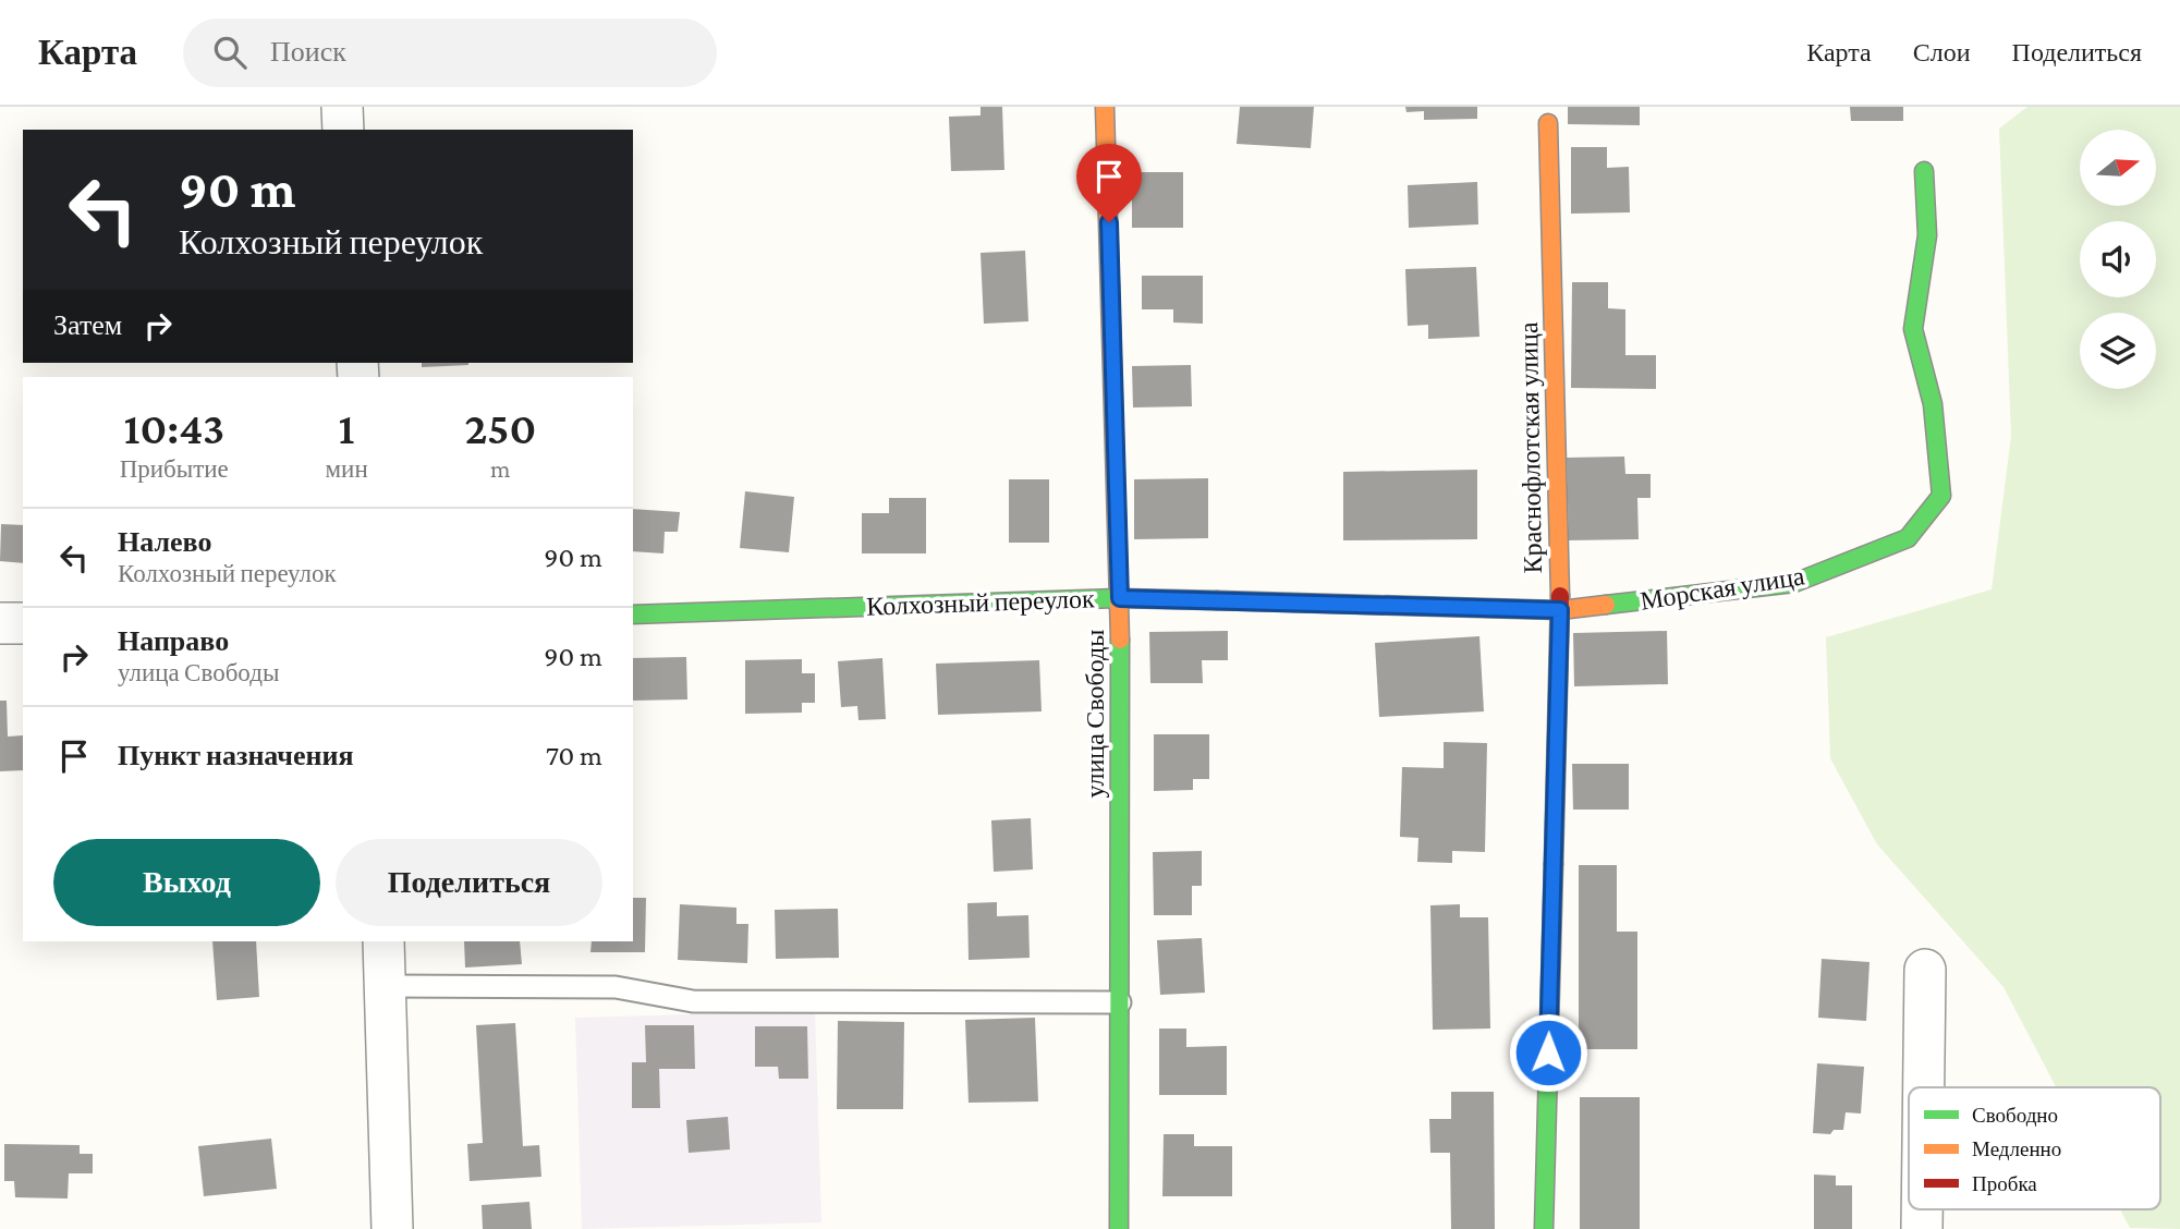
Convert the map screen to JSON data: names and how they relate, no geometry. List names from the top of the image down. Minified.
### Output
{"streets":{"street":["Краснофлотская улица","Морская улица","Колхозный переулок","улица Свободы"]},"crossings":[["Краснофлотская улица","Морская улица"],["Краснофлотская улица","Колхозный переулок"],["Морская улица","Колхозный переулок"],["Колхозный переулок","улица Свободы"]],"legend":["Свободно","Медленно","Пробка"],"north":"right","page":{"header":"Карта","search":"Поиск","nav":["Карта","Слои","Поделиться"],"turn":["90 m","Колхозный переулок"],"then":"Затем","eta":["10:43","Прибытие","1","мин","250","m"],"list":[{"name":"Налево","note":"Колхозный переулок","value":"90 m"},{"name":"Направо","note":"улица Свободы","value":"90 m"},{"name":"Пункт назначения","value":"70 m"}],"buttons":["Выход","Поделиться"]}}
